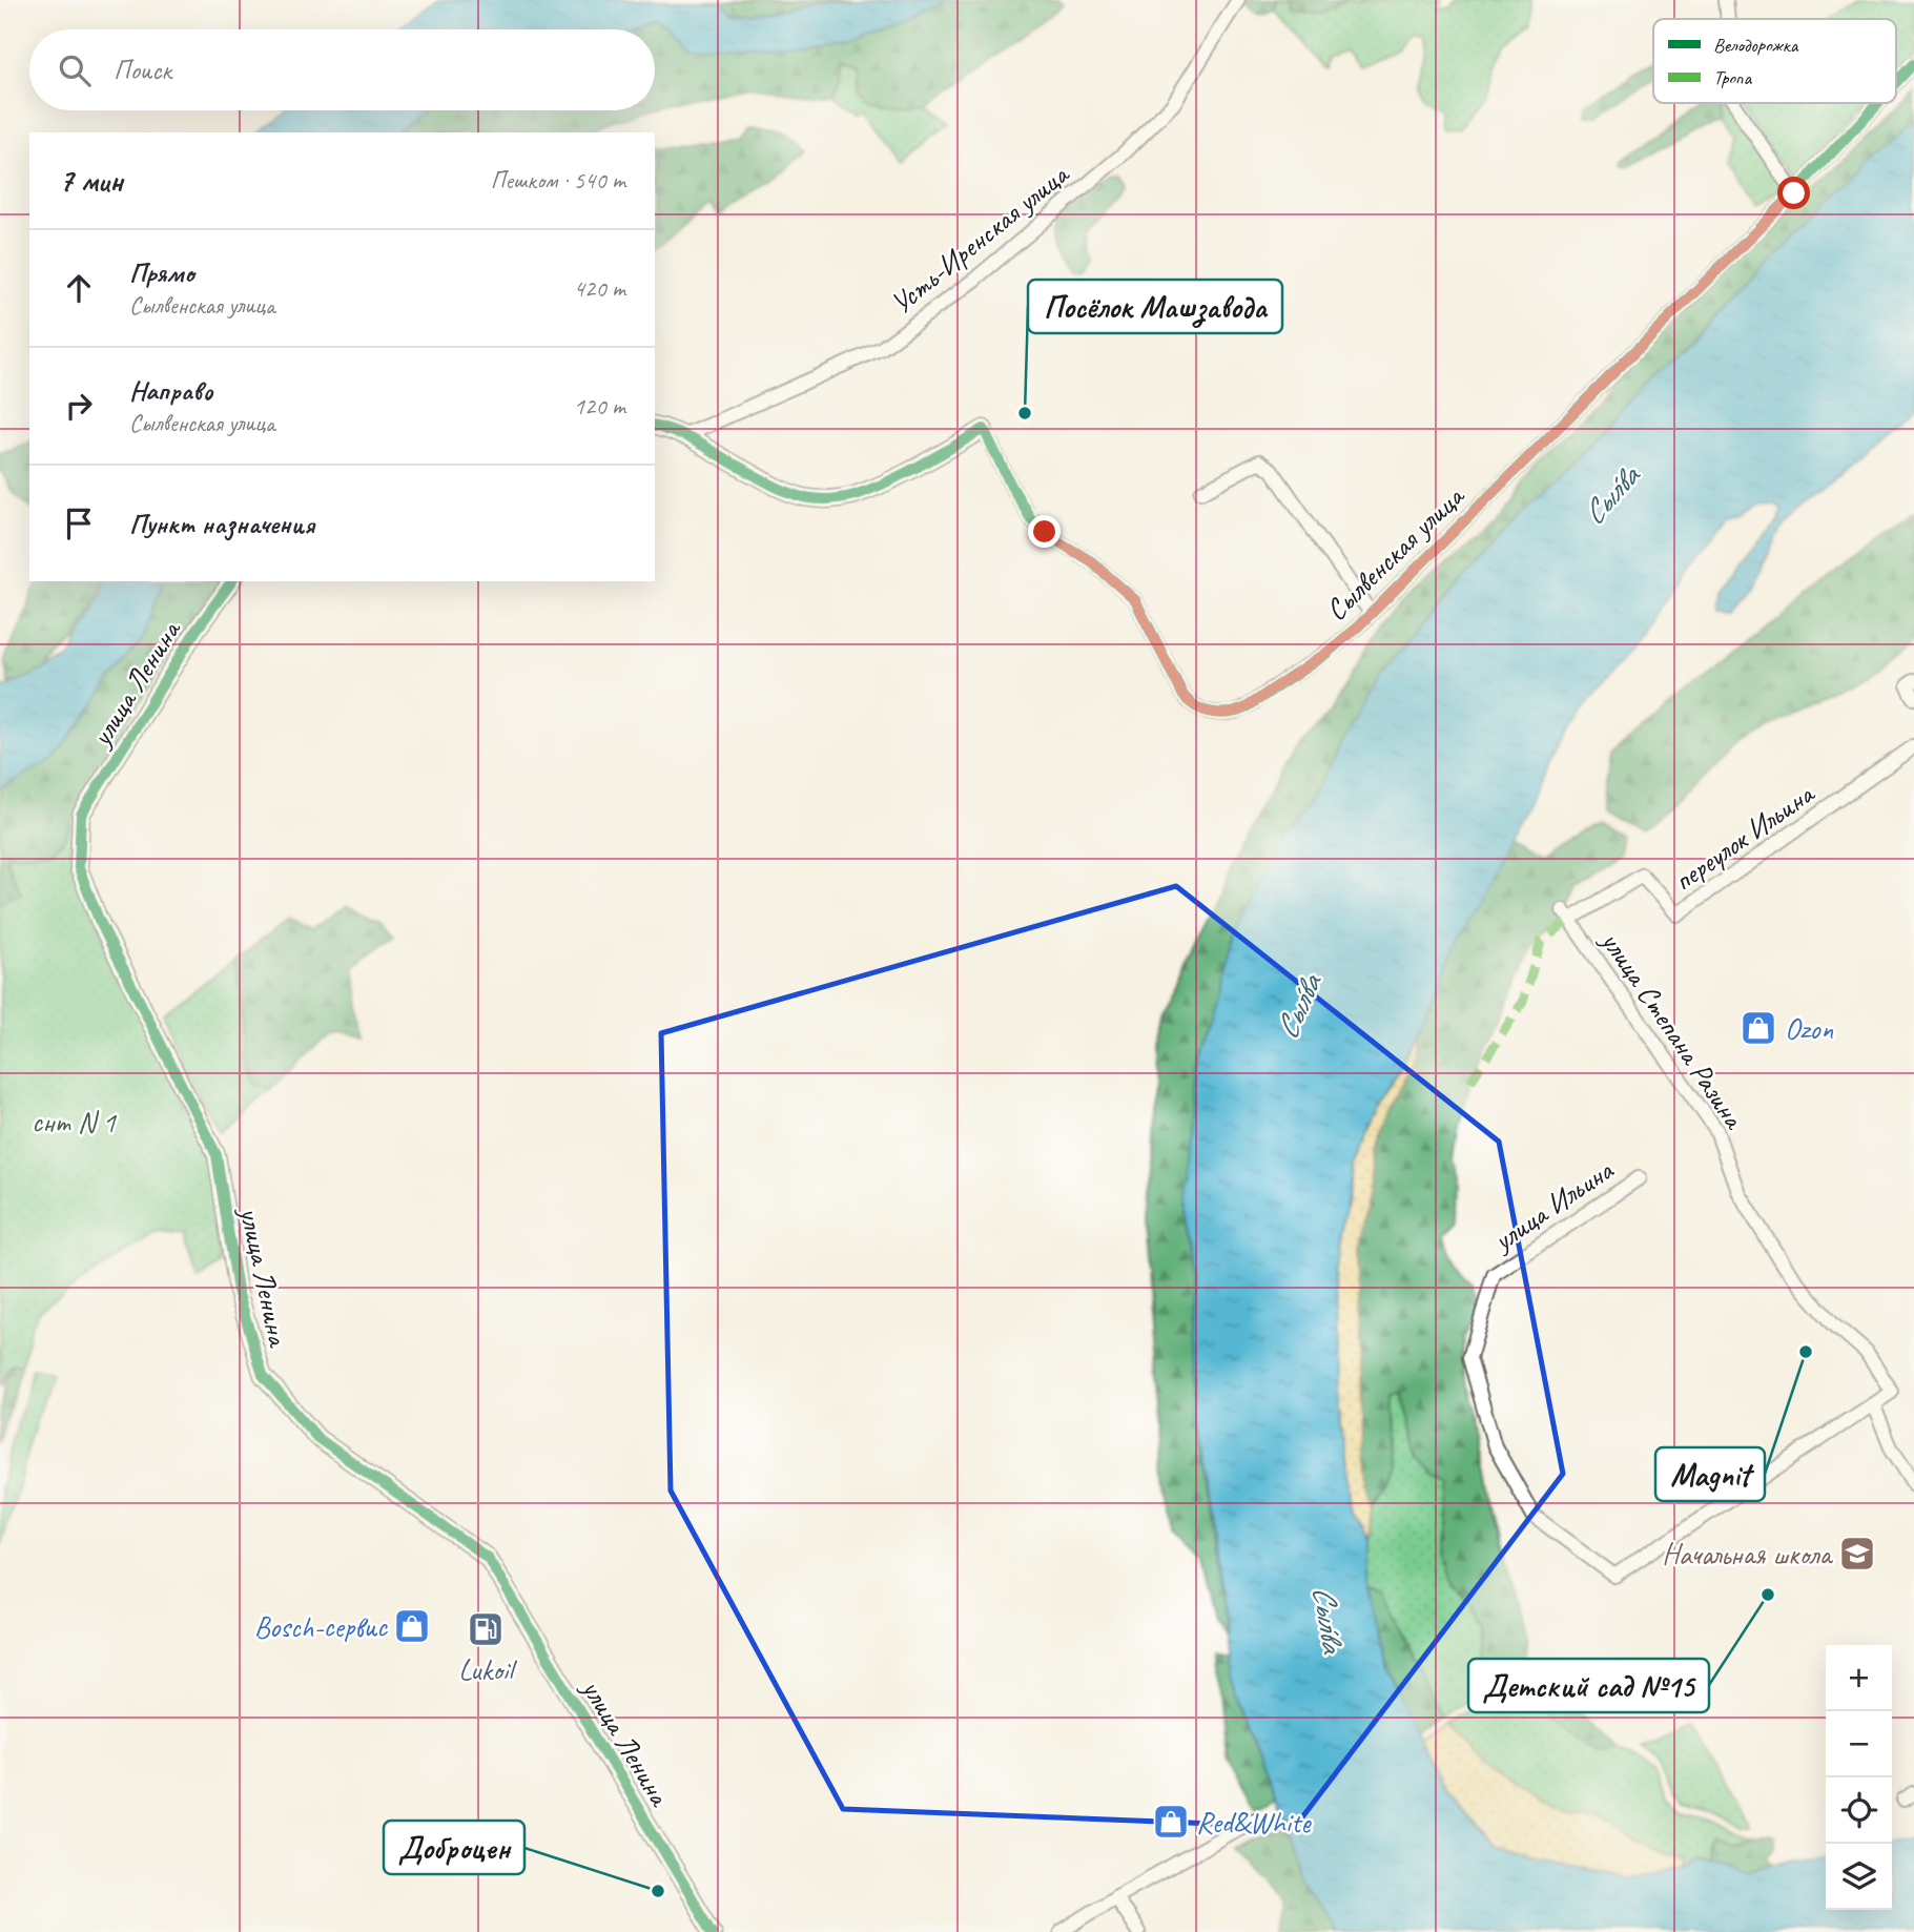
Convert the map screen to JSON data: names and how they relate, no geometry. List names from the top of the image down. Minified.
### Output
{"streets":{"street":["Усть-Иренская улица","Сылвенская улица","улица Ленина","переулок Ильина","улица Степана Разина","улица Ильина"]},"crossings":[["переулок Ильина","улица Степана Разина"],["улица Степана Разина","улица Ильина"]],"water":["Сы́лва"],"parks":["снт N 1"],"places":{"other":["Посёлок Машзавода","Magnit","Детский сад №15","Доброцен"],"shop":["Ozon","Bosch-сервис","Red&White"],"school or university":["Начальная школа"],"fuel station":["Lukoil"]},"legend":["Велодорожка","Тропа"],"page":{"search":"Поиск","heading":["7 мин","Пешком · 540 m"],"list":[["Прямо","Сылвенская улица","420 m"],["Направо","Сылвенская улица","120 m"],"Пункт назначения"],"map_buttons":["+","−"]}}
